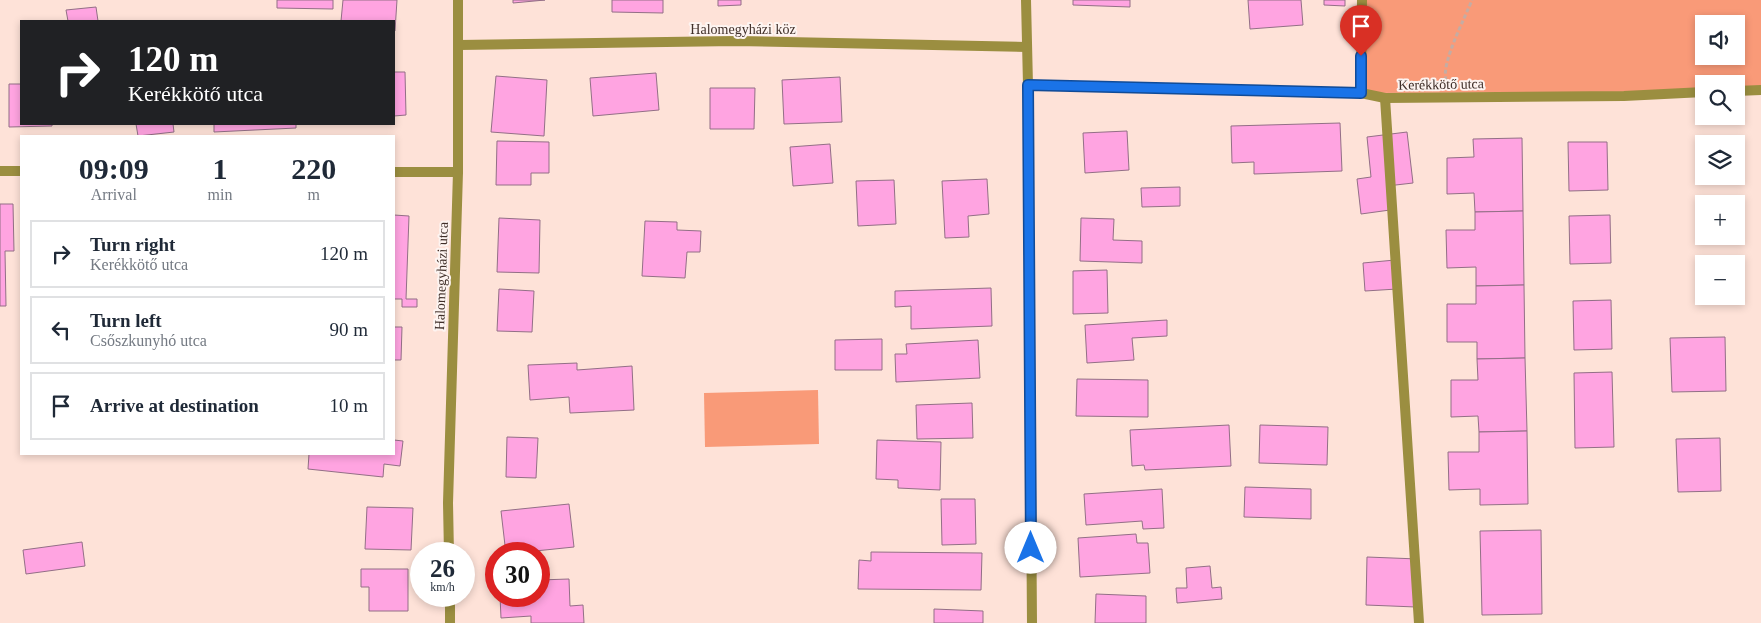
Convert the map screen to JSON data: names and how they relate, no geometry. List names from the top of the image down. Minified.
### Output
{"streets":{"street":["Halomegyházi köz","Kerékkötő utca","Halomegyházi utca"]},"crossings":[["Halomegyházi köz","Halomegyházi utca"]],"page":{"map_buttons":["+","−"],"turn":["120 m","Kerékkötő utca"],"eta":["09:09","Arrival","1","min","220","m"],"list":[{"name":"Turn right","note":"Kerékkötő utca","value":"120 m"},{"name":"Turn left","note":"Csőszkunyhó utca","value":"90 m"},{"name":"Arrive at destination","value":"10 m"}],"speed":"26 km/h","limit":"30"}}
